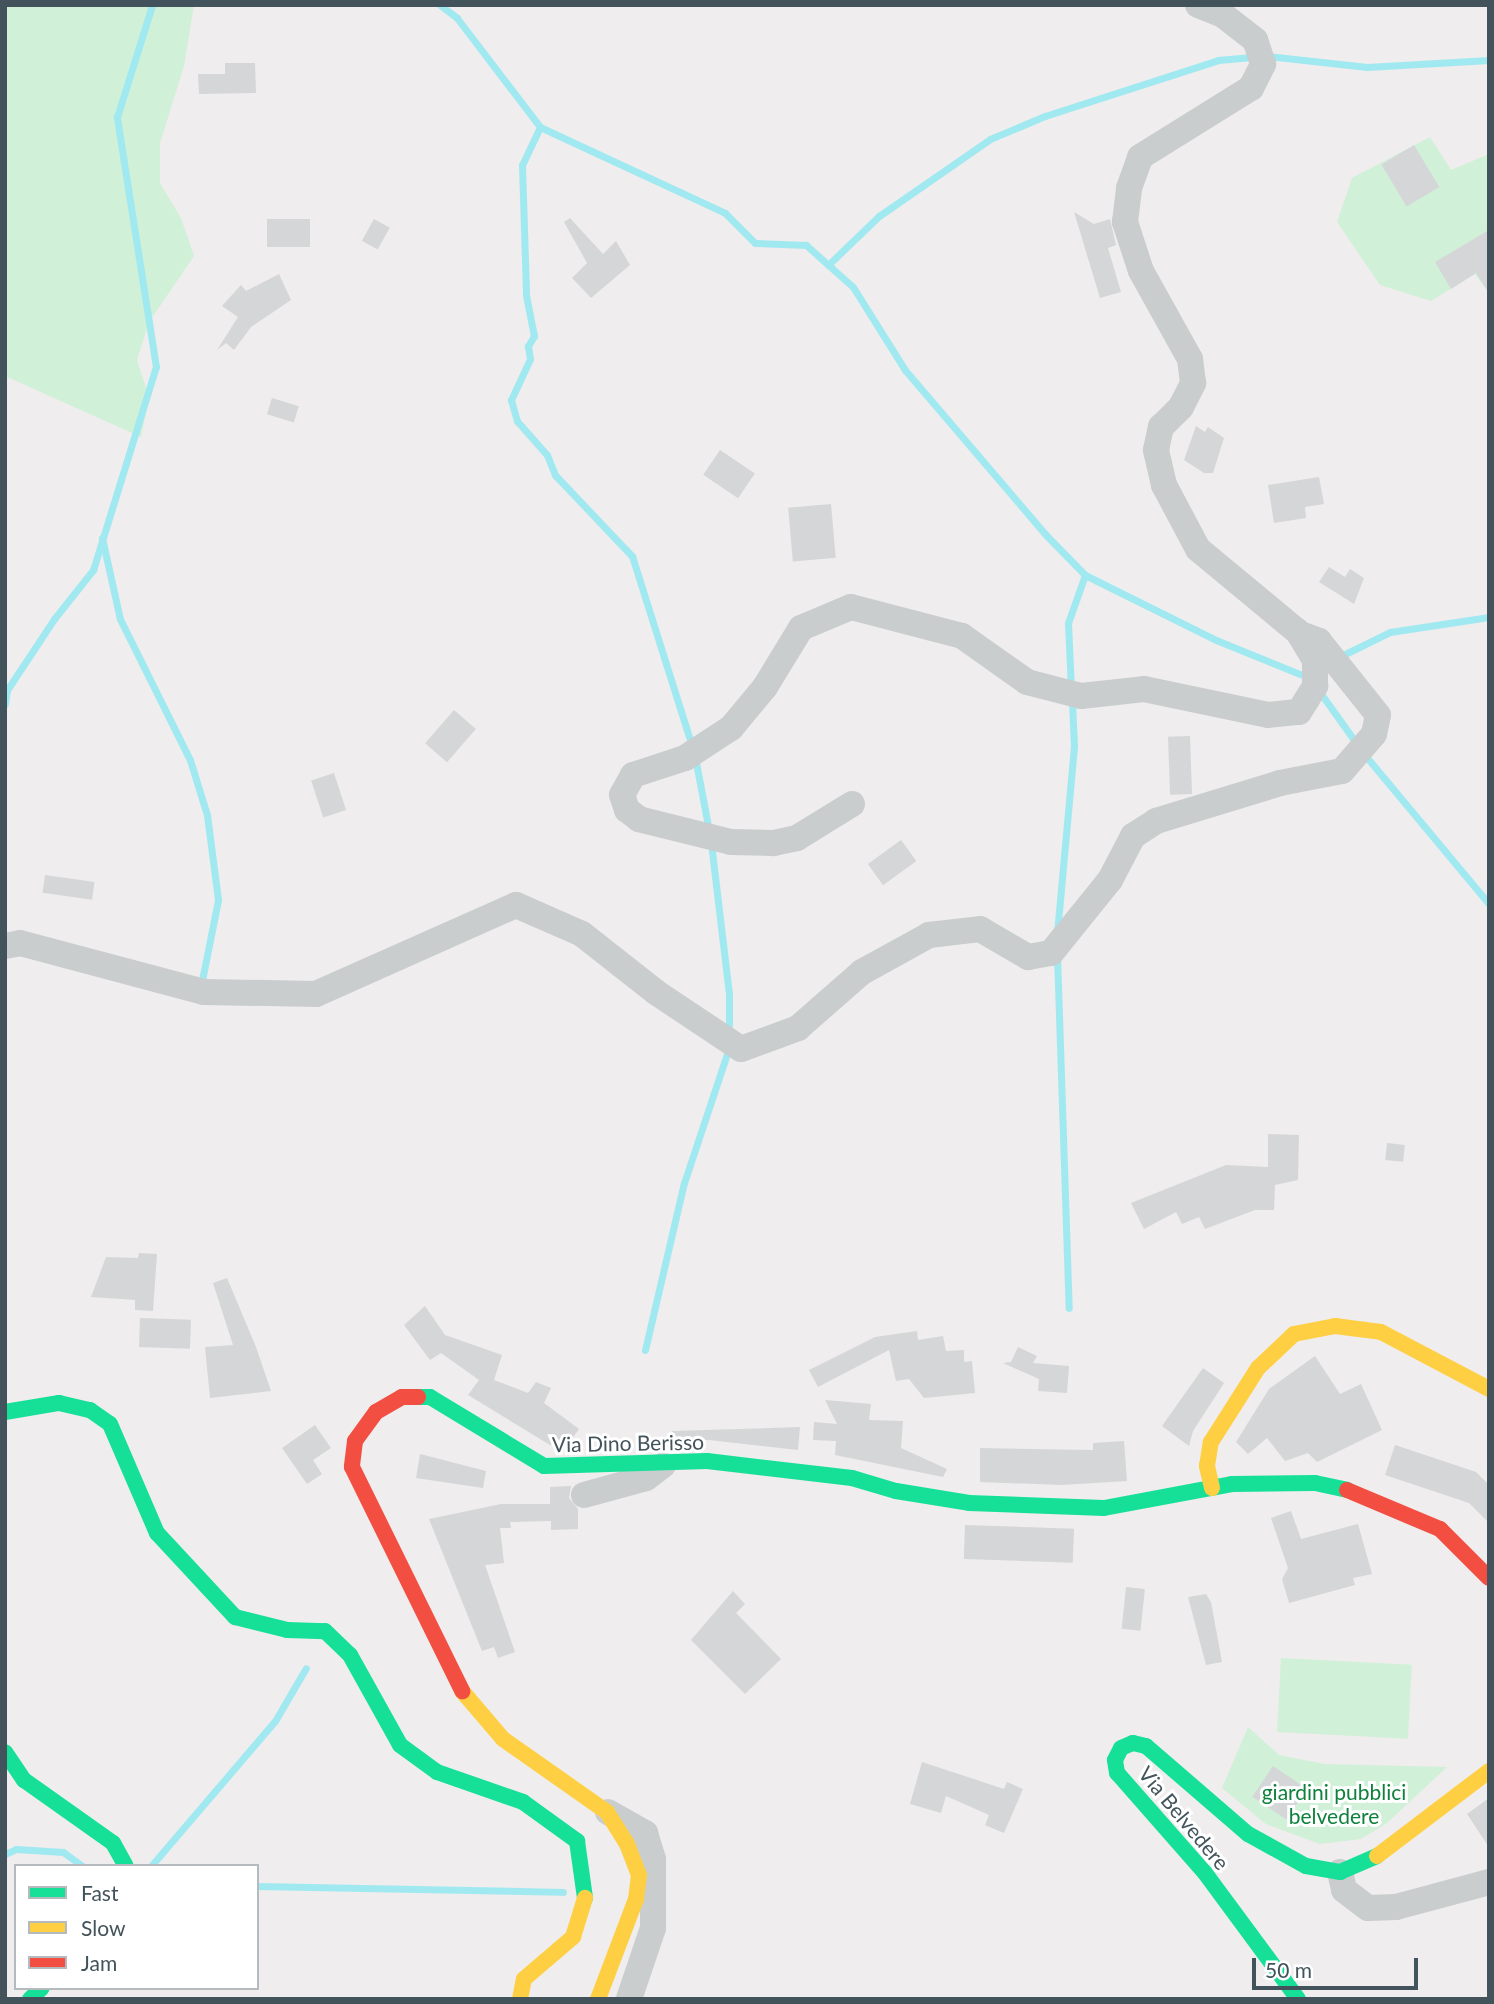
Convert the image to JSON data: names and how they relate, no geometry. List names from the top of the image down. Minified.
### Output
{"streets":{"street":["Via Dino Berisso","Via Belvedere"]},"parks":["giardini pubblici belvedere"],"legend":["Fast","Slow","Jam"],"scale_bar":"50 m"}
